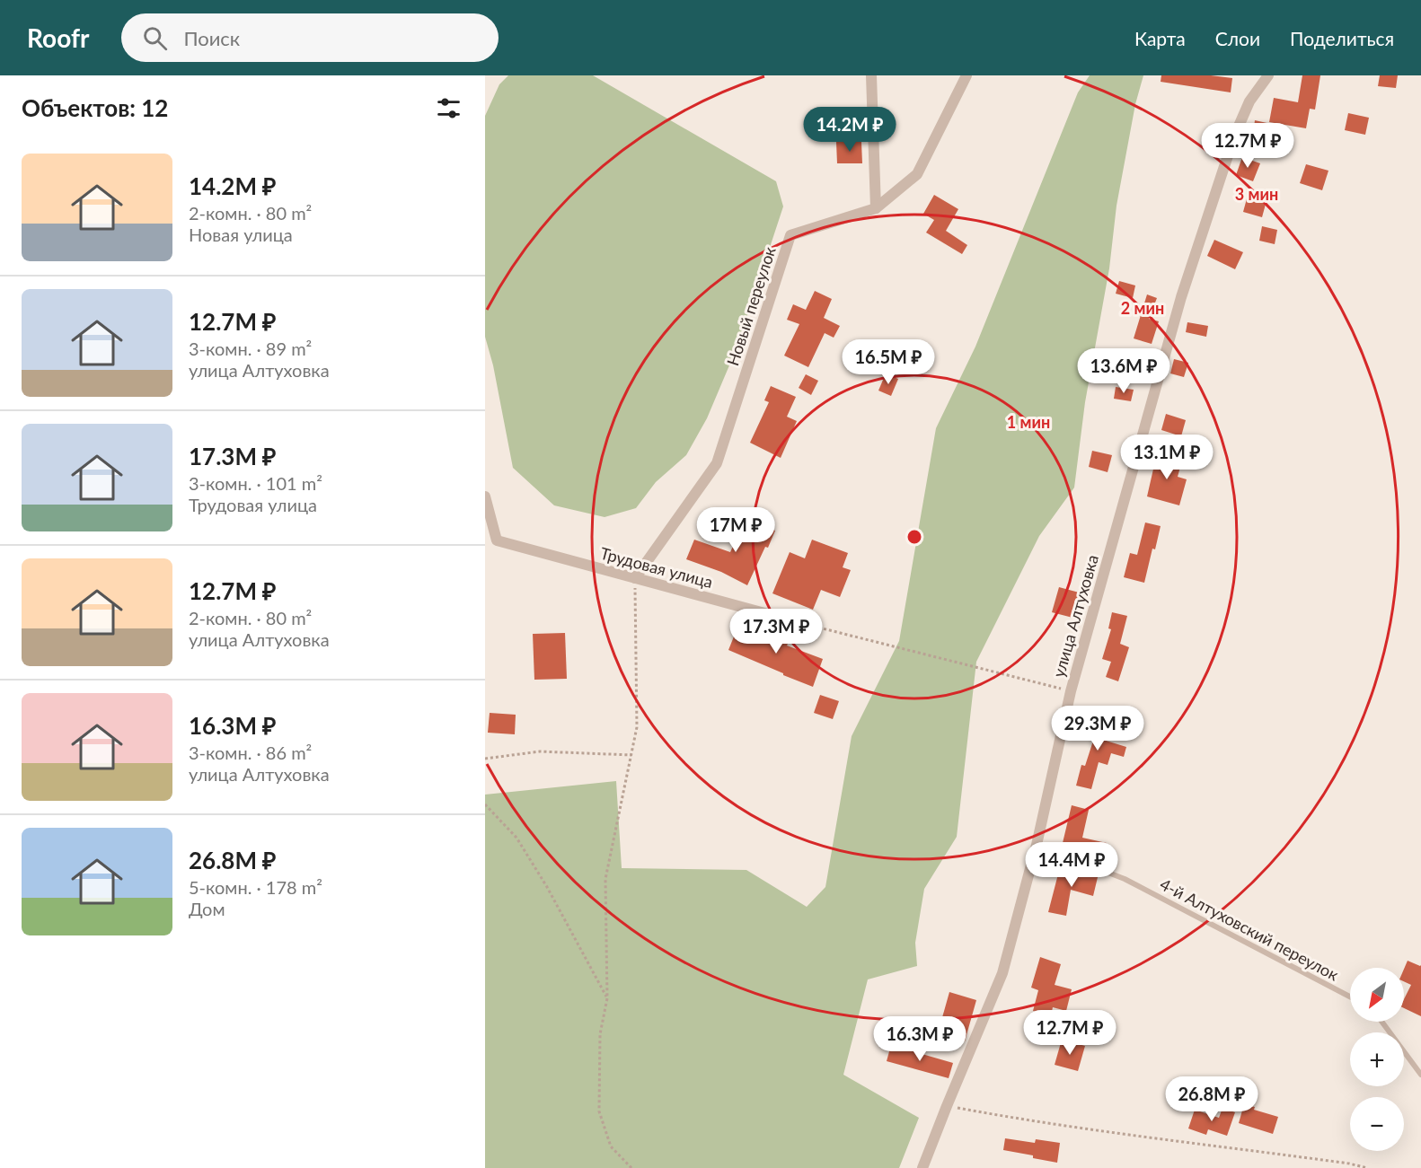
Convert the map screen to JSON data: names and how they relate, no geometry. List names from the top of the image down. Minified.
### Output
{"streets":{"street":["Новый переулок","Трудовая улица","улица Алтуховка"],"lane":["4-й Алтуховский переулок"]},"crossings":[["Новый переулок","Трудовая улица"],["улица Алтуховка","4-й Алтуховский переулок"]],"north":"bottom left","page":{"header":"Roofr","search":"Поиск","nav":["Карта","Слои","Поделиться"],"heading":"Объектов: 12","price":["14.2M ₽","12.7M ₽","16.5M ₽","13.6M ₽","13.1M ₽","17M ₽","17.3M ₽","29.3M ₽","14.4M ₽","12.7M ₽","16.3M ₽","26.8M ₽"],"list":[{"name":"14.2M ₽","note":"2-комн. · 80 m² · Новая улица"},{"name":"12.7M ₽","note":"3-комн. · 89 m² · улица Алтуховка"},{"name":"17.3M ₽","note":"3-комн. · 101 m² · Трудовая улица"},{"name":"12.7M ₽","note":"2-комн. · 80 m² · улица Алтуховка"},{"name":"16.3M ₽","note":"3-комн. · 86 m² · улица Алтуховка"},{"name":"26.8M ₽","note":"5-комн. · 178 m² · Дом"}],"map_buttons":["+","−"]},"rings":["3 мин","2 мин","1 мин"]}
